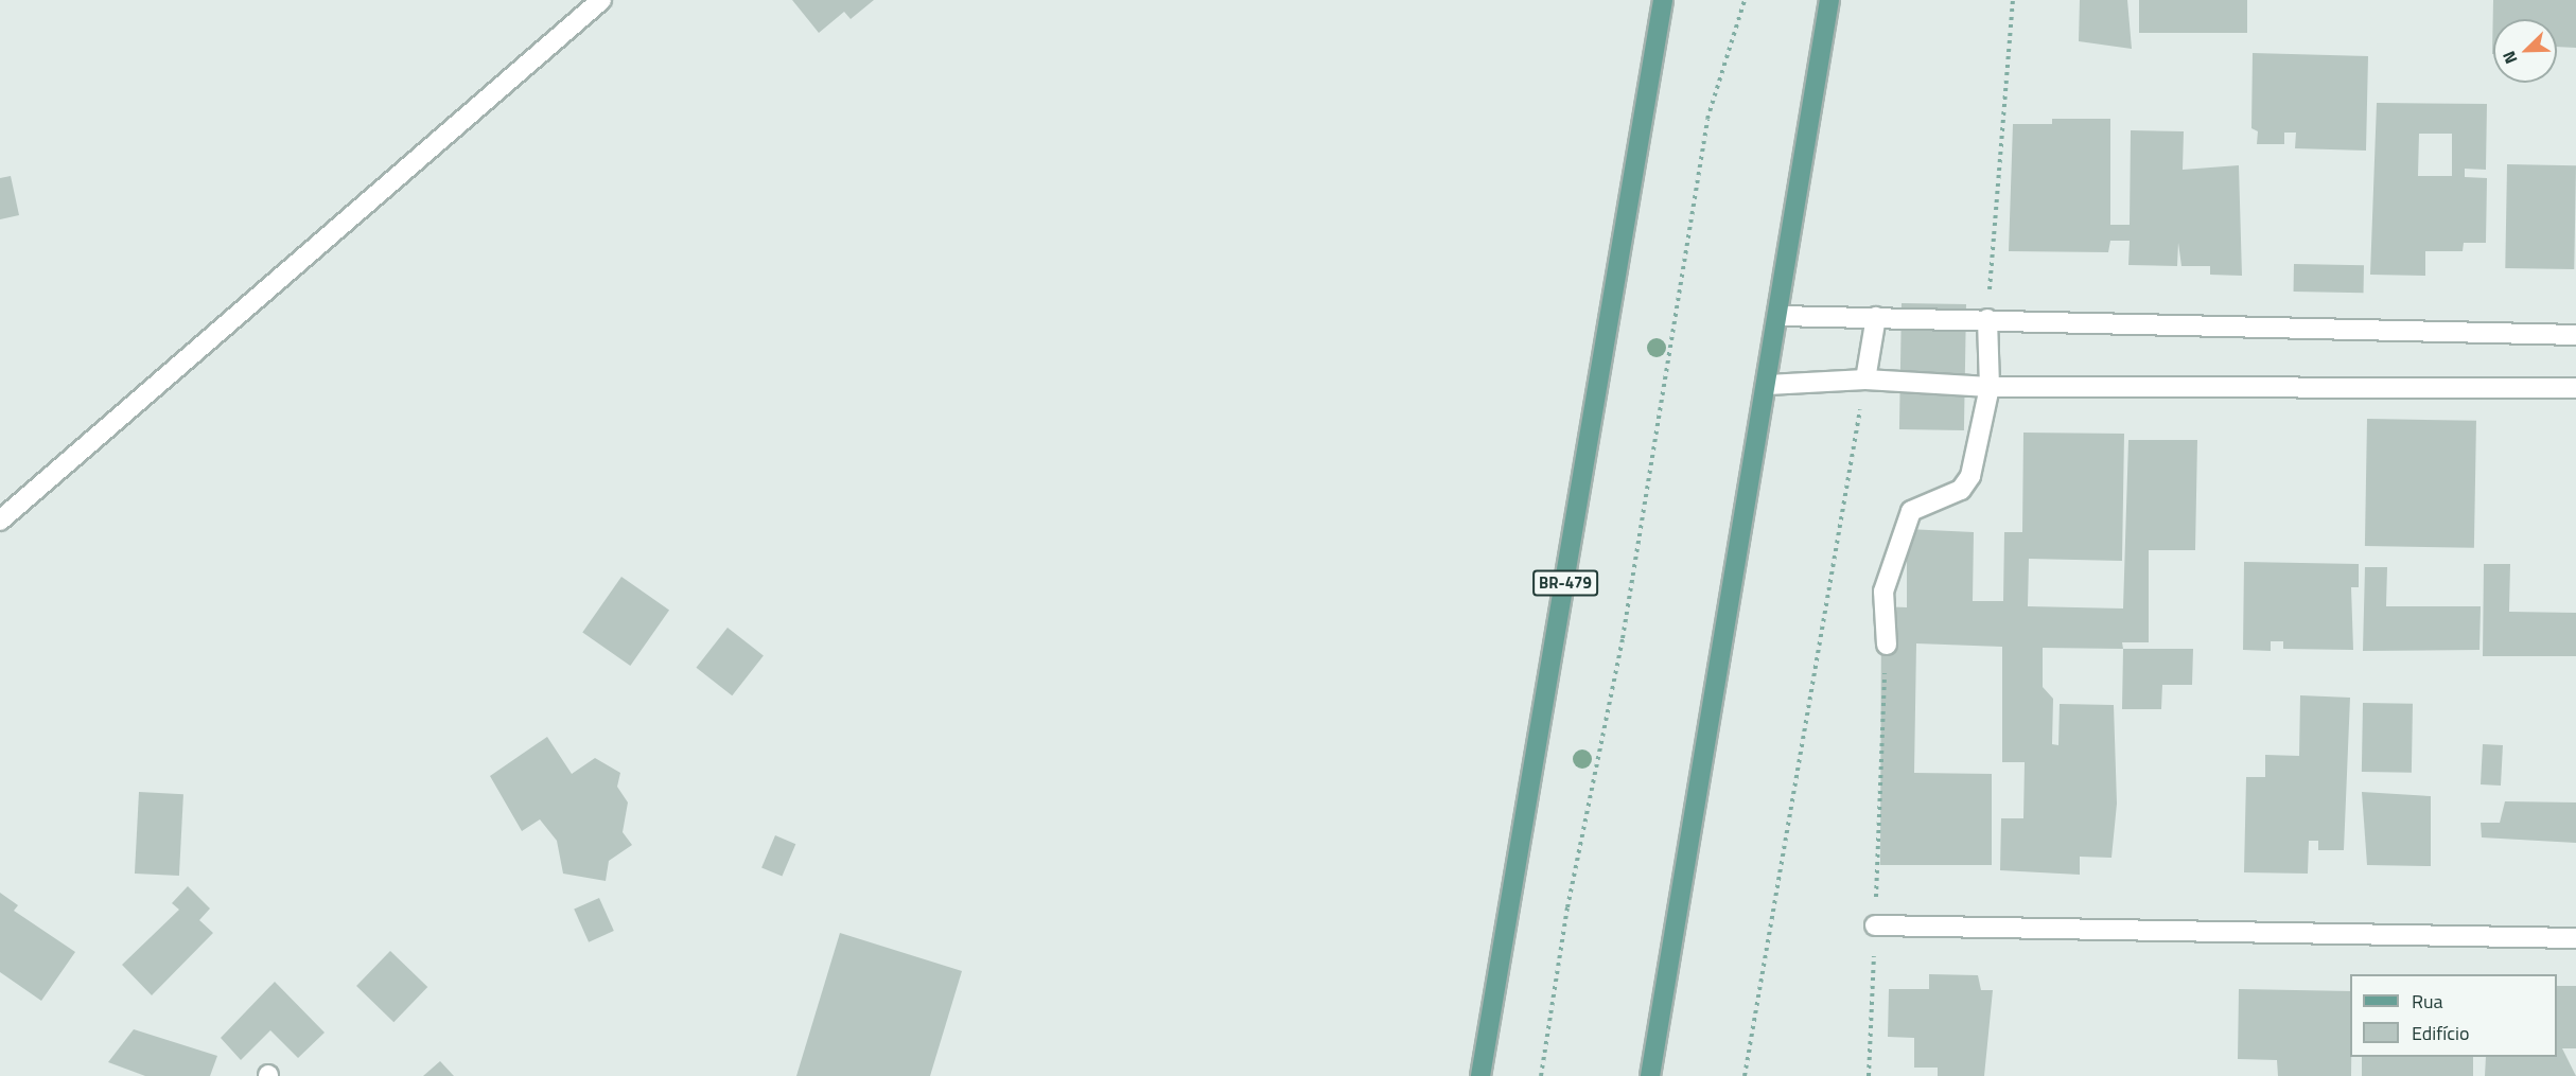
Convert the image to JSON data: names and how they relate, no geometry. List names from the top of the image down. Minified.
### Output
{"streets":{"main road":["BR-479"]},"legend":["Rua","Edifício"],"north":"bottom left"}
